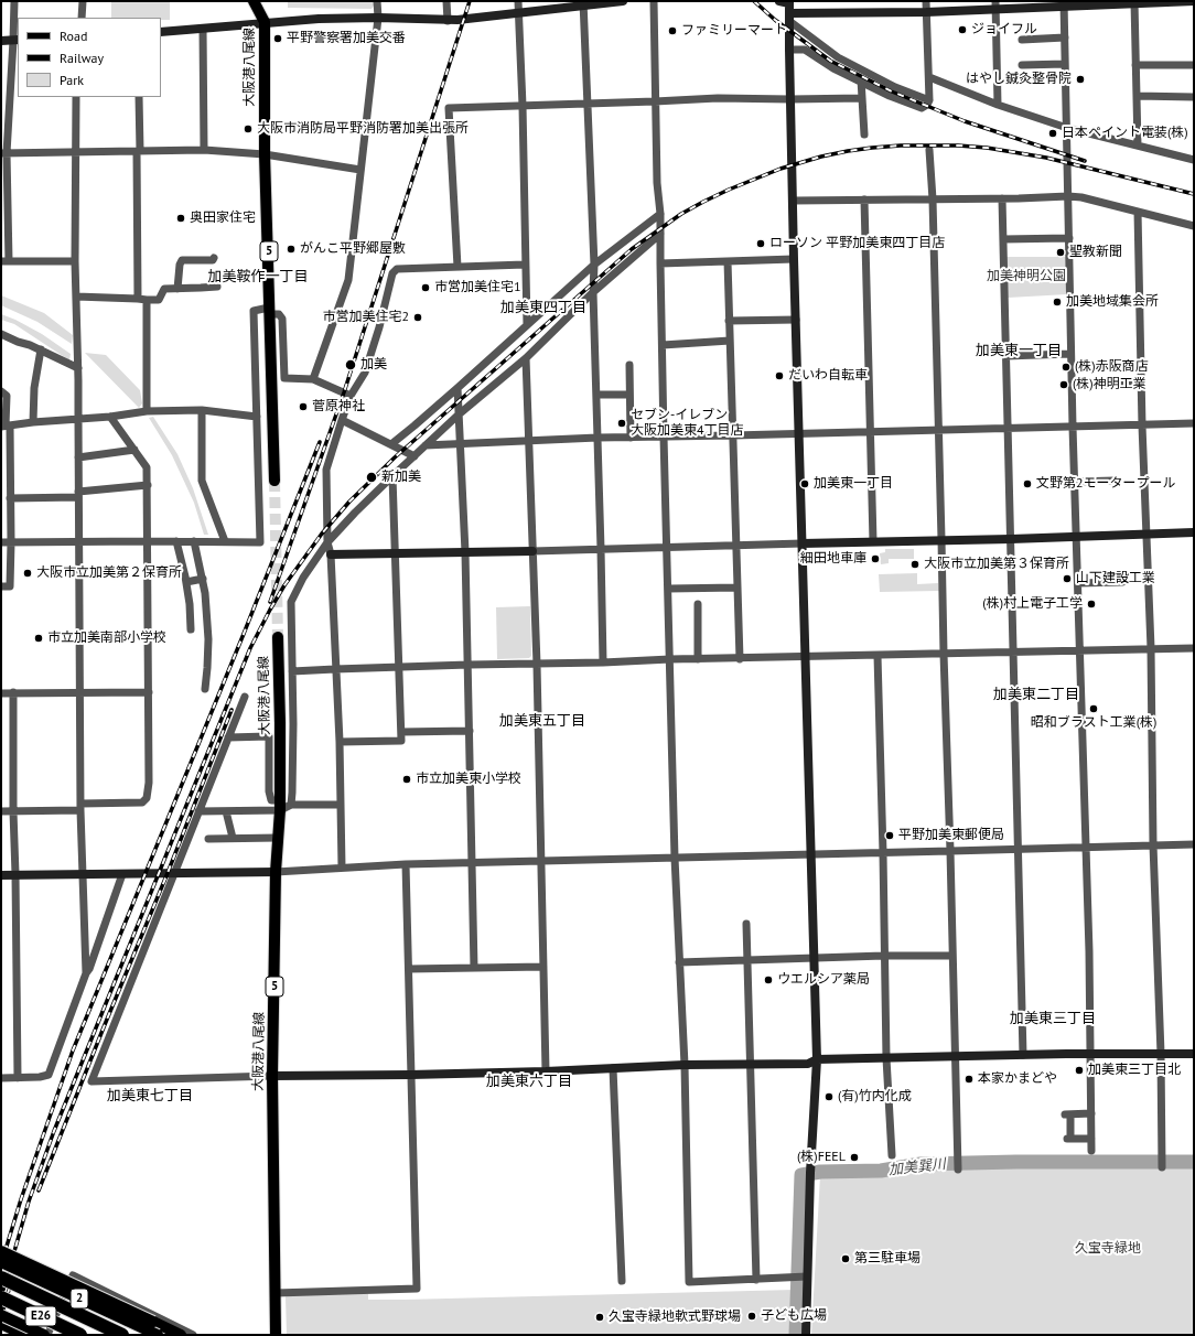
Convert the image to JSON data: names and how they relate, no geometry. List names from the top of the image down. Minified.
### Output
{"streets":{"highway":["E26"],"main road":["大阪港八尾線","5","2"]},"districts":["加美鞍作一丁目","加美東四丁目","加美東一丁目","加美東二丁目","加美東五丁目","加美東三丁目","加美東六丁目","加美東七丁目"],"water":["加美巽川"],"parks":["加美神明公園","久宝寺緑地"],"places":["ジョイフル","ファミリーマート","平野警察署加美交番","はやし鍼灸整骨院","大阪市消防局平野消防署加美出張所","日本ペイント電装(株)","奥田家住宅","ローソン 平野加美東四丁目店","がんこ平野郷屋敷","聖教新聞","市営加美住宅1","加美地域集会所","市営加美住宅2","加美","(株)赤阪商店","だいわ自転車","(株)神明工業","菅原神社","セブン-イレブン 大阪加美東4丁目店","新加美","加美東一丁目","文野第2モータープール","細田地車庫","大阪市立加美第３保育所","大阪市立加美第２保育所","山下建設工業","(株)村上電子工学","市立加美南部小学校","昭和ブラスト工業(株)","市立加美東小学校","平野加美東郵便局","ウエルシア薬局","加美東三丁目北","本家かまどや","(有)竹内化成","(株)FEEL","第三駐車場","子ども広場","久宝寺緑地軟式野球場"],"legend":["Road","Railway","Park"]}
